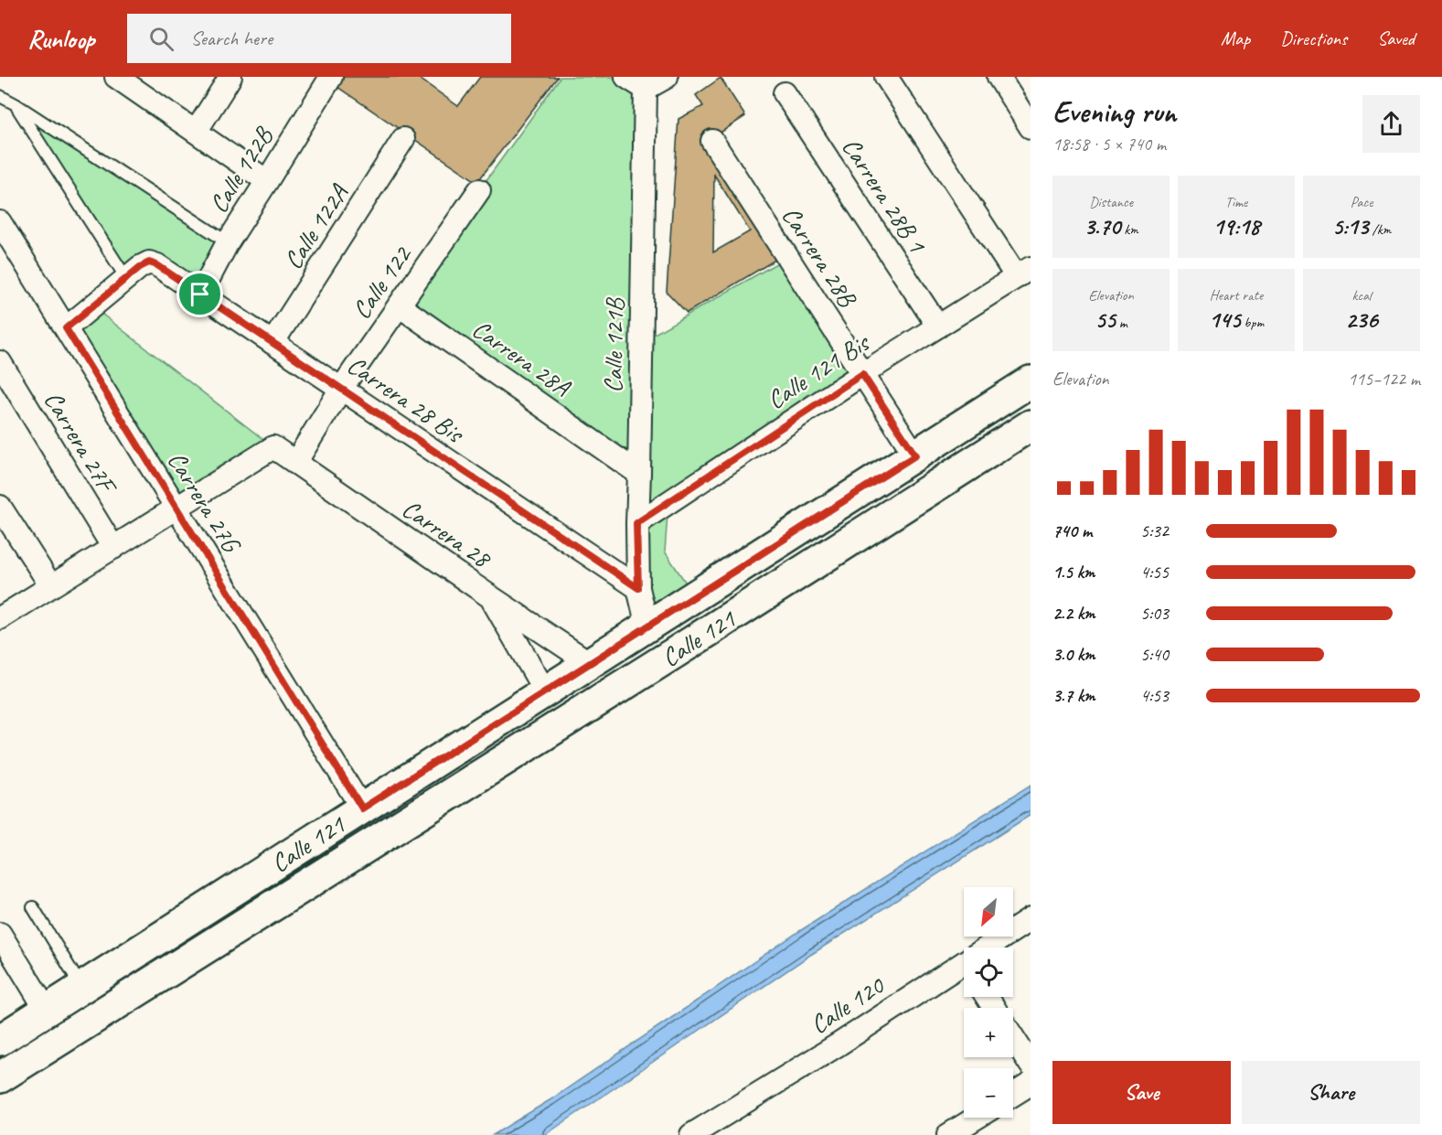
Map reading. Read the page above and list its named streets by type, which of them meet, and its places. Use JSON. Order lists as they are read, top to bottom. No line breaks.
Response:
{"streets":{"street":["Calle 122B","Carrera 28B 1","Calle 122A","Carrera 28B","Calle 122","Calle 121B","Carrera 28A","Calle 121 Bis","Carrera 28 Bis","Carrera 27F","Carrera 27G","Carrera 28","Calle 121","Calle 120"]},"crossings":[["Calle 122B","Carrera 28 Bis"],["Carrera 28B 1","Calle 121 Bis"],["Calle 122A","Carrera 28 Bis"],["Carrera 28B","Calle 121 Bis"],["Carrera 28B","Calle 121"],["Calle 122","Carrera 28A"],["Calle 122","Carrera 28 Bis"],["Calle 122","Carrera 28"],["Calle 121B","Carrera 28A"],["Calle 121B","Calle 121 Bis"],["Calle 121B","Carrera 28 Bis"],["Calle 121B","Calle 121"],["Carrera 27G","Carrera 28"],["Carrera 27G","Calle 121"],["Carrera 28","Calle 121"]],"north":"bottom left","page":{"header":"Runloop","search":"Search here","nav":["Map","Directions","Saved"],"heading":["Evening run","18:58 · 5 × 740 m"],"stats":[["Distance","3.70 km"],["Time","19:18"],["Pace","5:13 /km"],["Elevation","55 m"],["Heart rate","145 bpm"],["kcal","236"]],"chart":["Elevation","115–122 m"],"list":[{"name":"740 m","note":"5:32"},{"name":"1.5 km","note":"4:55"},{"name":"2.2 km","note":"5:03"},{"name":"3.0 km","note":"5:40"},{"name":"3.7 km","note":"4:53"}],"map_buttons":["+","−"],"buttons":["Save","Share"]}}
